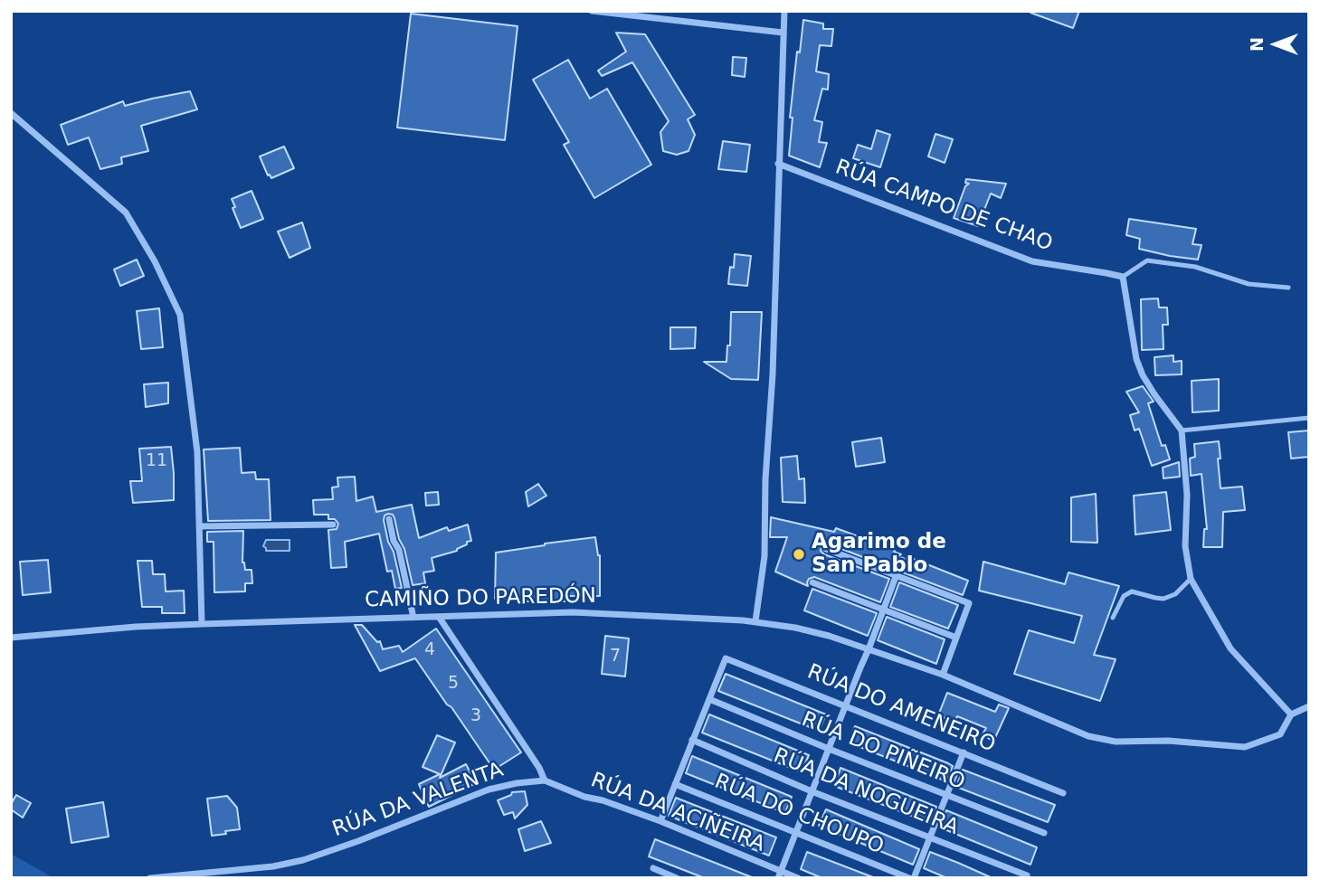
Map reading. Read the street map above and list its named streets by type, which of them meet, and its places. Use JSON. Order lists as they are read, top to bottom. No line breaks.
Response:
{"streets":{"street":["RÚA CAMPO DE CHAO","CAMIÑO DO PAREDÓN","RÚA DO AMENEIRO","RÚA DO PIÑEIRO","RÚA DA NOGUEIRA","RÚA DA VALENTA","RÚA DA ACIÑEIRA","RÚA DO CHOUPO"]},"crossings":[["CAMIÑO DO PAREDÓN","RÚA DA VALENTA"],["RÚA DO AMENEIRO","RÚA DO PIÑEIRO"],["RÚA DA VALENTA","RÚA DA ACIÑEIRA"]],"places":["Agarimo de San Pablo"],"house_numbers":["11","4","7","5","3"],"north":"left"}
